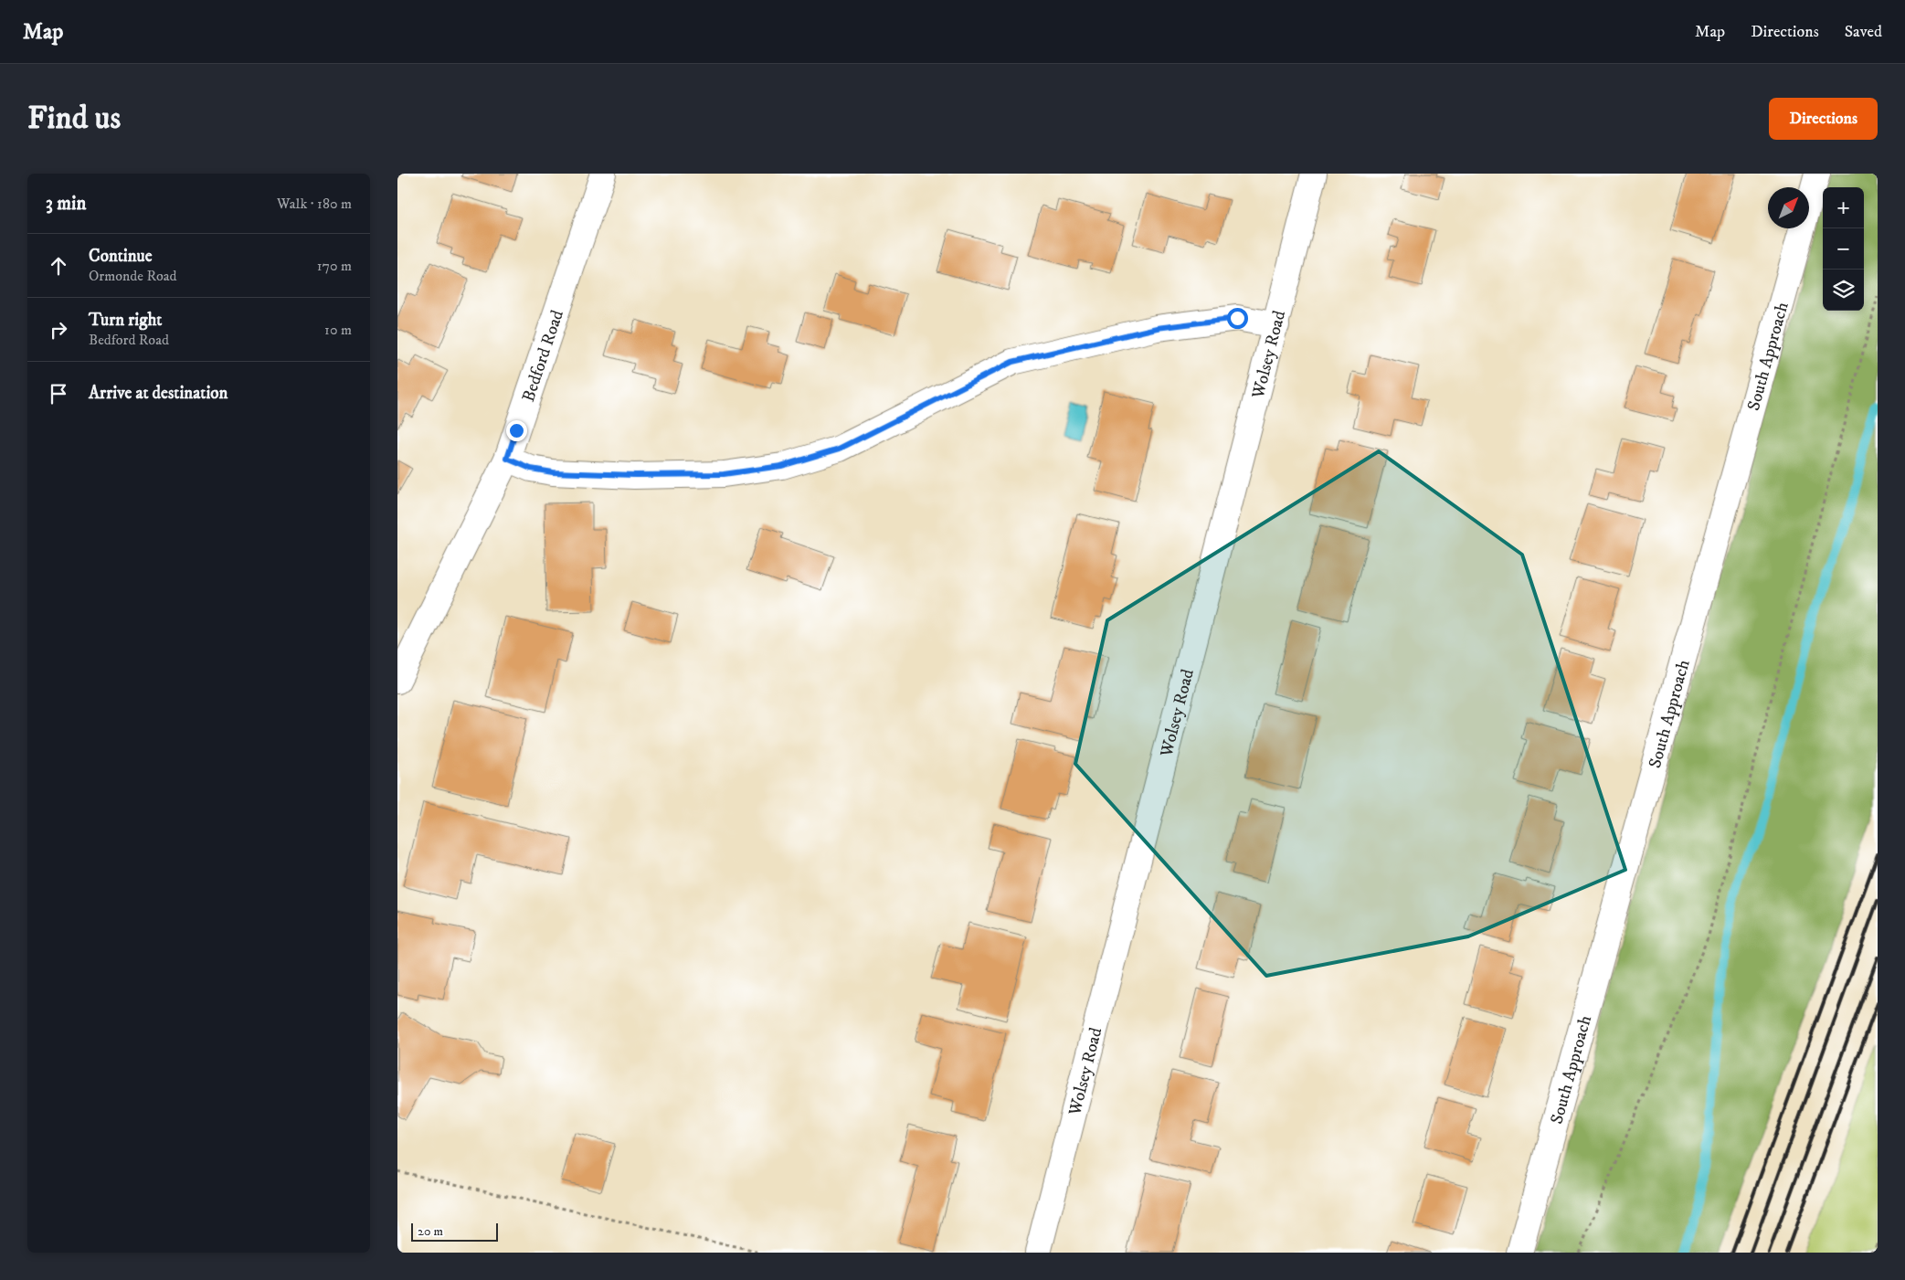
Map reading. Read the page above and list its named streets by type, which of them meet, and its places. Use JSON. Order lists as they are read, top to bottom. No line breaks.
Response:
{"streets":{"street":["Wolsey Road","Bedford Road","South Approach"]},"scale_bar":"20 m","north":"top right","page":{"header":"Map","nav":["Map","Directions","Saved"],"buttons":"Directions","title":"Find us","heading":["3 min","Walk · 180 m"],"map_buttons":["+","−"],"list":[["Continue","Ormonde Road","170 m"],["Turn right","Bedford Road","10 m"],"Arrive at destination"],"scale":"20 m"}}
